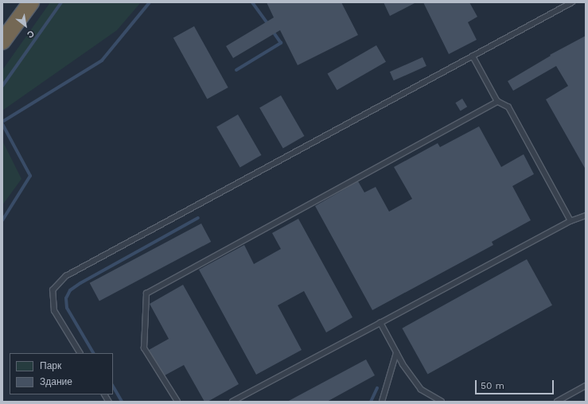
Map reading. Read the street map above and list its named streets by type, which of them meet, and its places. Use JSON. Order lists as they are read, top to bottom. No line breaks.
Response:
{"legend":["Парк","Здание"],"scale_bar":"50 m","north":"bottom right"}
